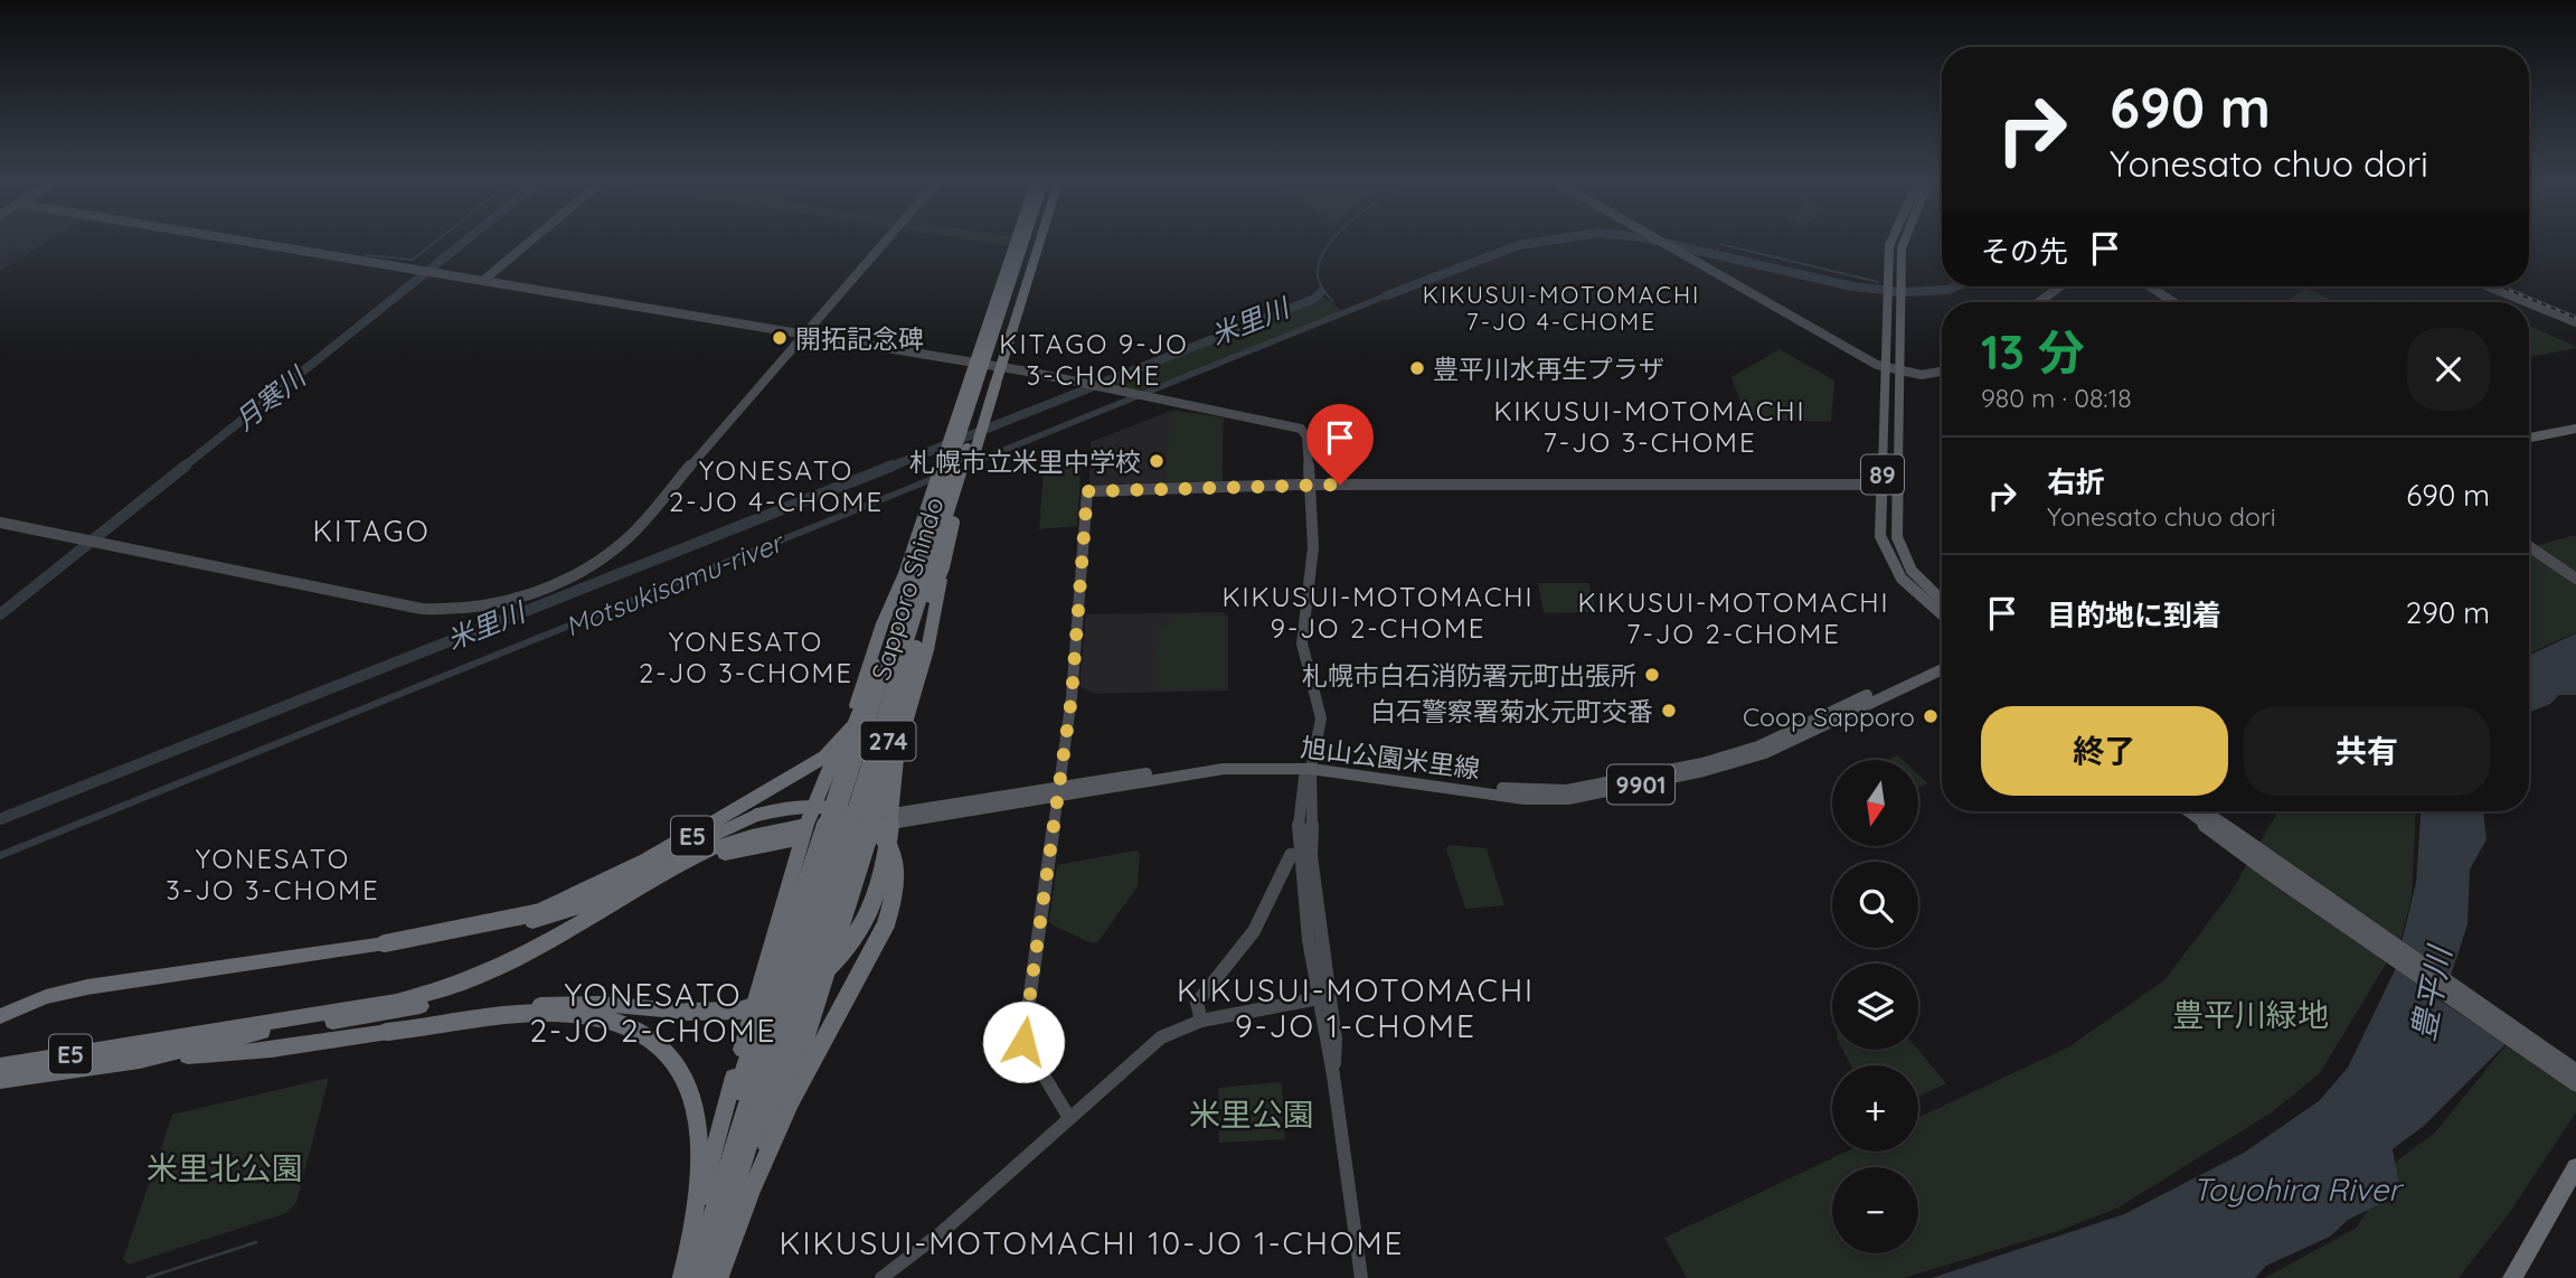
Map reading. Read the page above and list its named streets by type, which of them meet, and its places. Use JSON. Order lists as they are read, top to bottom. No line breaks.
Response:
{"streets":{"highway":["Sapporo Shindo","274","E5"],"main road":["89","旭山公園米里線","9901"]},"districts":["KIKUSUI-MOTOMACHI 7-JO 4-CHOME","KITAGO 9-JO 3-CHOME","KIKUSUI-MOTOMACHI 7-JO 3-CHOME","YONESATO 2-JO 4-CHOME","KITAGO","KIKUSUI-MOTOMACHI 9-JO 2-CHOME","KIKUSUI-MOTOMACHI 7-JO 2-CHOME","YONESATO 2-JO 3-CHOME","YONESATO 3-JO 3-CHOME","KIKUSUI-MOTOMACHI 9-JO 1-CHOME","YONESATO 2-JO 2-CHOME","KIKUSUI-MOTOMACHI 10-JO 1-CHOME"],"water":["米里川","月寒川","Motsukisamu-river","豊平川","Toyohira River"],"parks":["豊平川緑地","米里公園","米里北公園"],"places":["開拓記念碑","豊平川水再生プラザ","札幌市立米里中学校","札幌市白石消防署元町出張所","白石警察署菊水元町交番","Coop Sapporo"],"north":"bottom","page":{"turn":["690 m","Yonesato chuo dori"],"then":"その先","heading":["13 分","980 m · 08:18"],"list":[{"name":"右折","note":"Yonesato chuo dori","value":"690 m"},{"name":"目的地に到着","value":"290 m"}],"buttons":["終了","共有"],"map_buttons":["+","−"]}}
